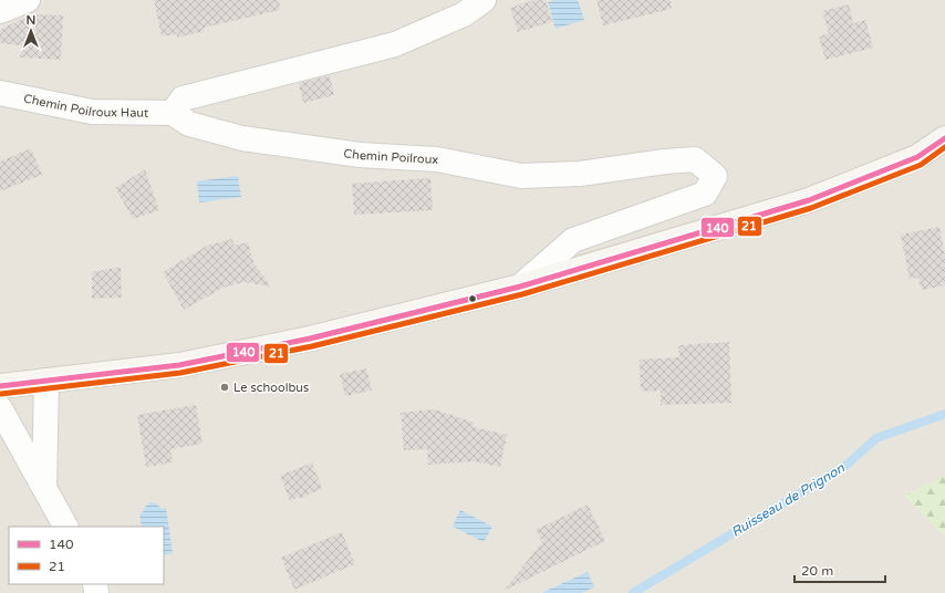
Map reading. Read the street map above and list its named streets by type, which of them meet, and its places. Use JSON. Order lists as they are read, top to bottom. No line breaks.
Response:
{"streets":{"street":["Chemin Poilroux Haut","Chemin Poilroux"]},"crossings":[["Chemin Poilroux Haut","Chemin Poilroux"]],"water":["Ruisseau de Prignon"],"places":["Le schoolbus"],"lines":["transit line 140","transit line 21"],"legend":["140","21"],"scale_bar":"20 m","north":"top"}
